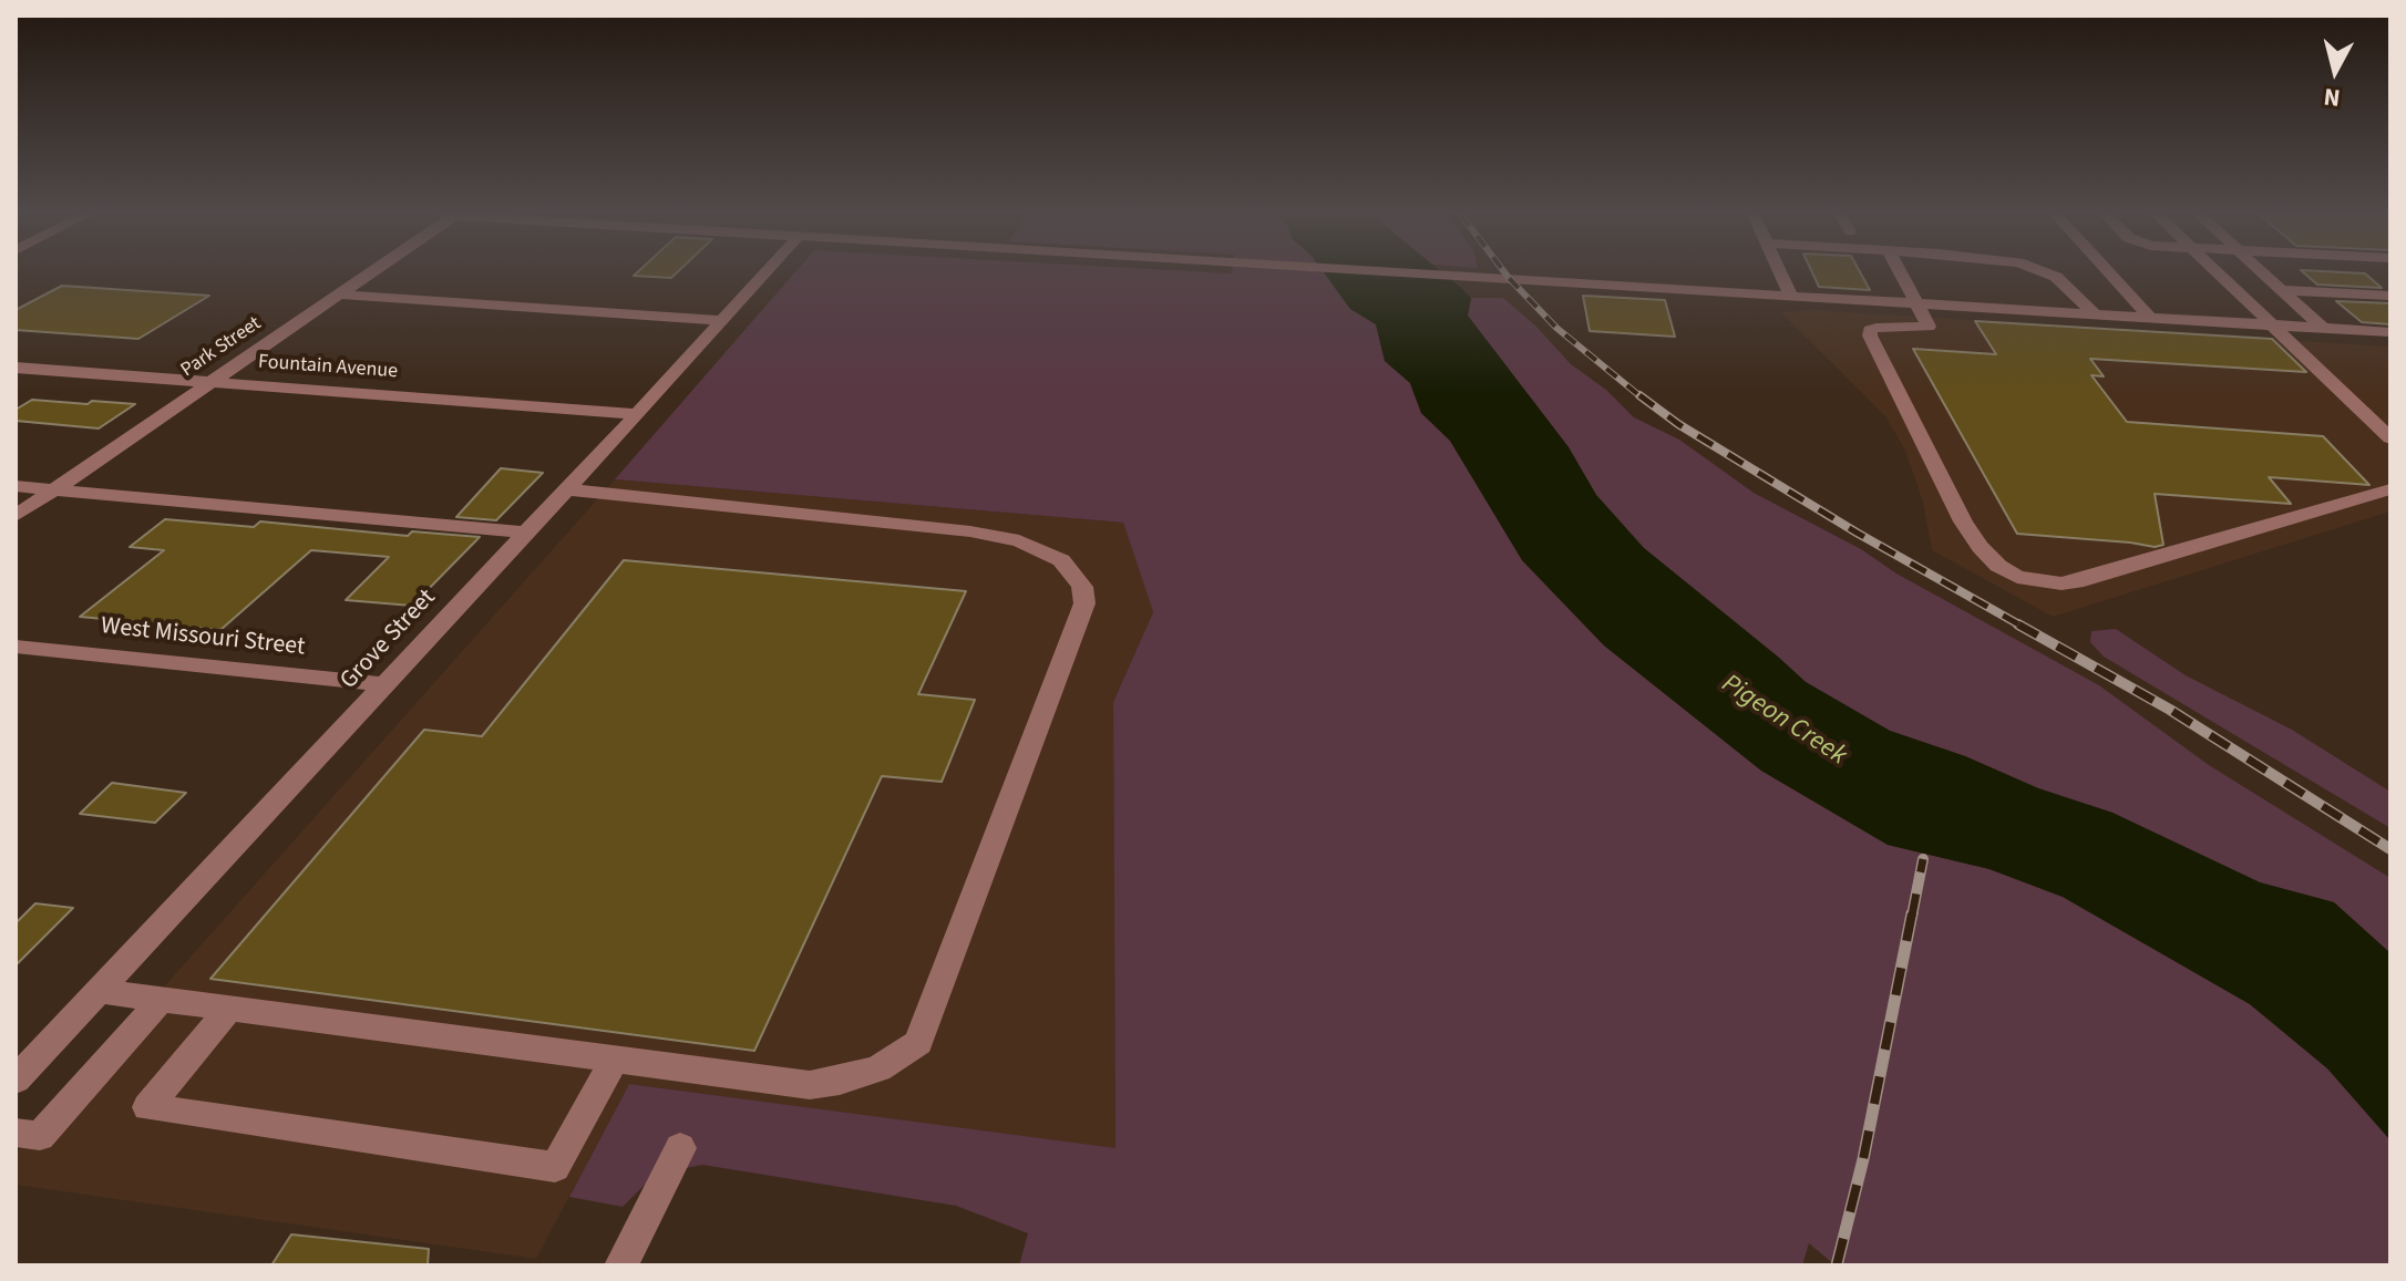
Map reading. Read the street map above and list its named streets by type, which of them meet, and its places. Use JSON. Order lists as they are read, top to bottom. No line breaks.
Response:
{"streets":{"street":["Park Street","Fountain Avenue","West Missouri Street","Grove Street"]},"crossings":[["Park Street","Fountain Avenue"],["Fountain Avenue","Grove Street"],["West Missouri Street","Grove Street"]],"water":["Pigeon Creek"],"north":"bottom"}
